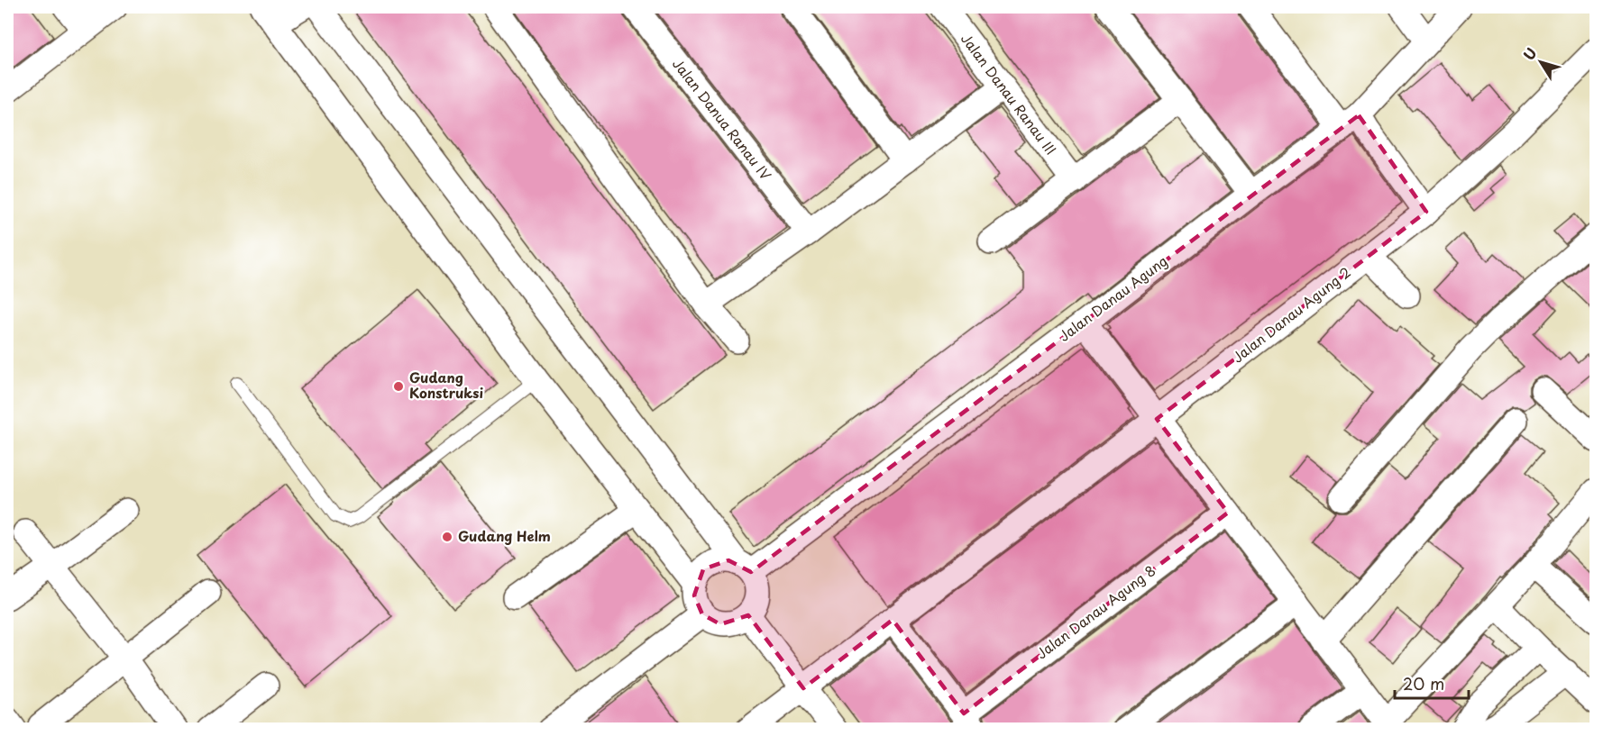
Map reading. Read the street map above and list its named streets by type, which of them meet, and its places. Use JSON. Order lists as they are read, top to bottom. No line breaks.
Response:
{"streets":{"street":["Jalan Danau Ranau III","Jalan Danua Ranau IV","Jalan Danau Agung","Jalan Danau Agung 2","Jalan Danau Agung 8"]},"places":["Gudang Konstruksi","Gudang Helm"],"scale_bar":"20 m","north":"top left"}
